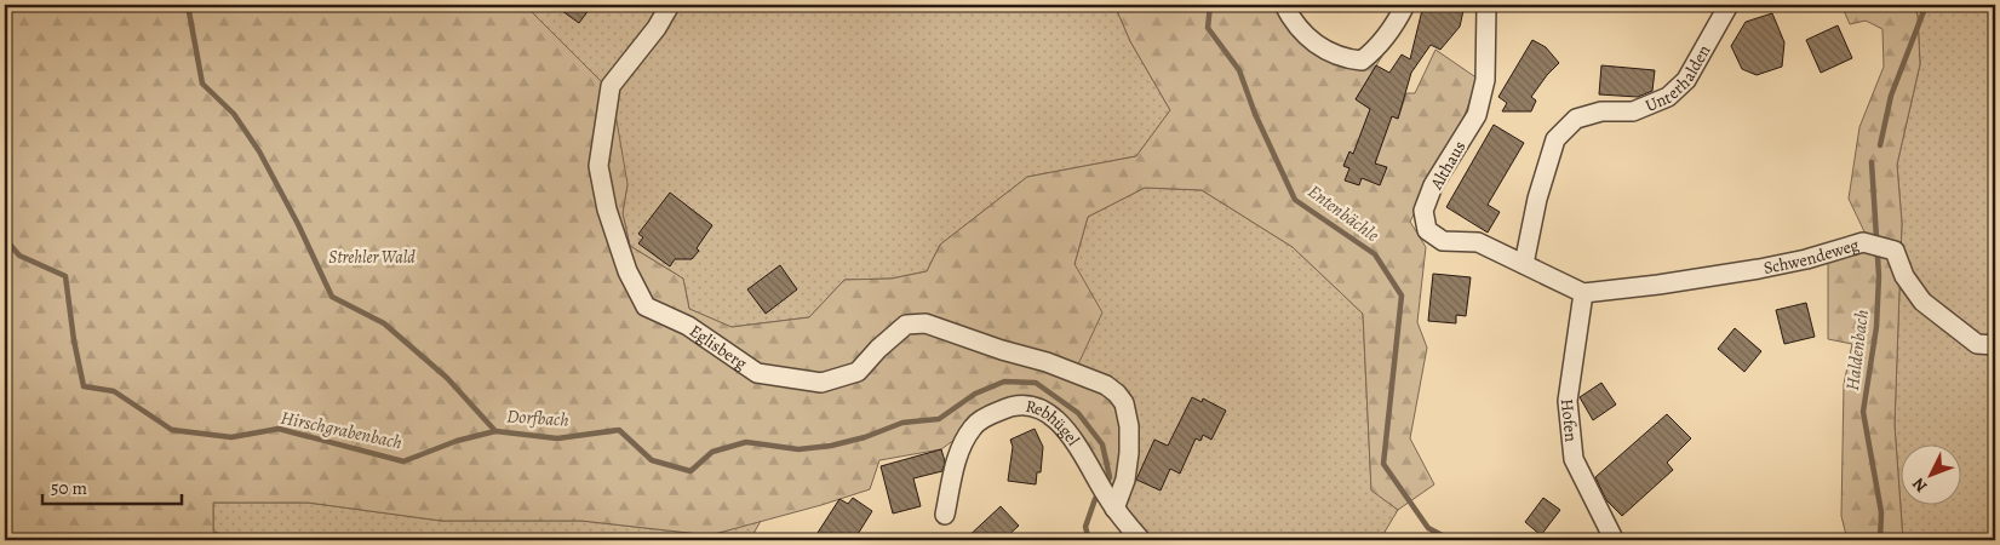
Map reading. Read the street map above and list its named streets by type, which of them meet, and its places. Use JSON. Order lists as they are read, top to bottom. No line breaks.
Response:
{"streets":{"street":["Unterhalden","Althaus","Schwendeweg","Eglisberg","Hofen","Rebhügel"]},"crossings":[["Unterhalden","Althaus"],["Althaus","Schwendeweg"],["Althaus","Hofen"],["Schwendeweg","Hofen"],["Eglisberg","Rebhügel"]],"water":["Entenbächle","Haldenbach","Dorfbach","Hirschgrabenbach"],"parks":["Strehler Wald"],"scale_bar":"50 m","north":"bottom left"}
